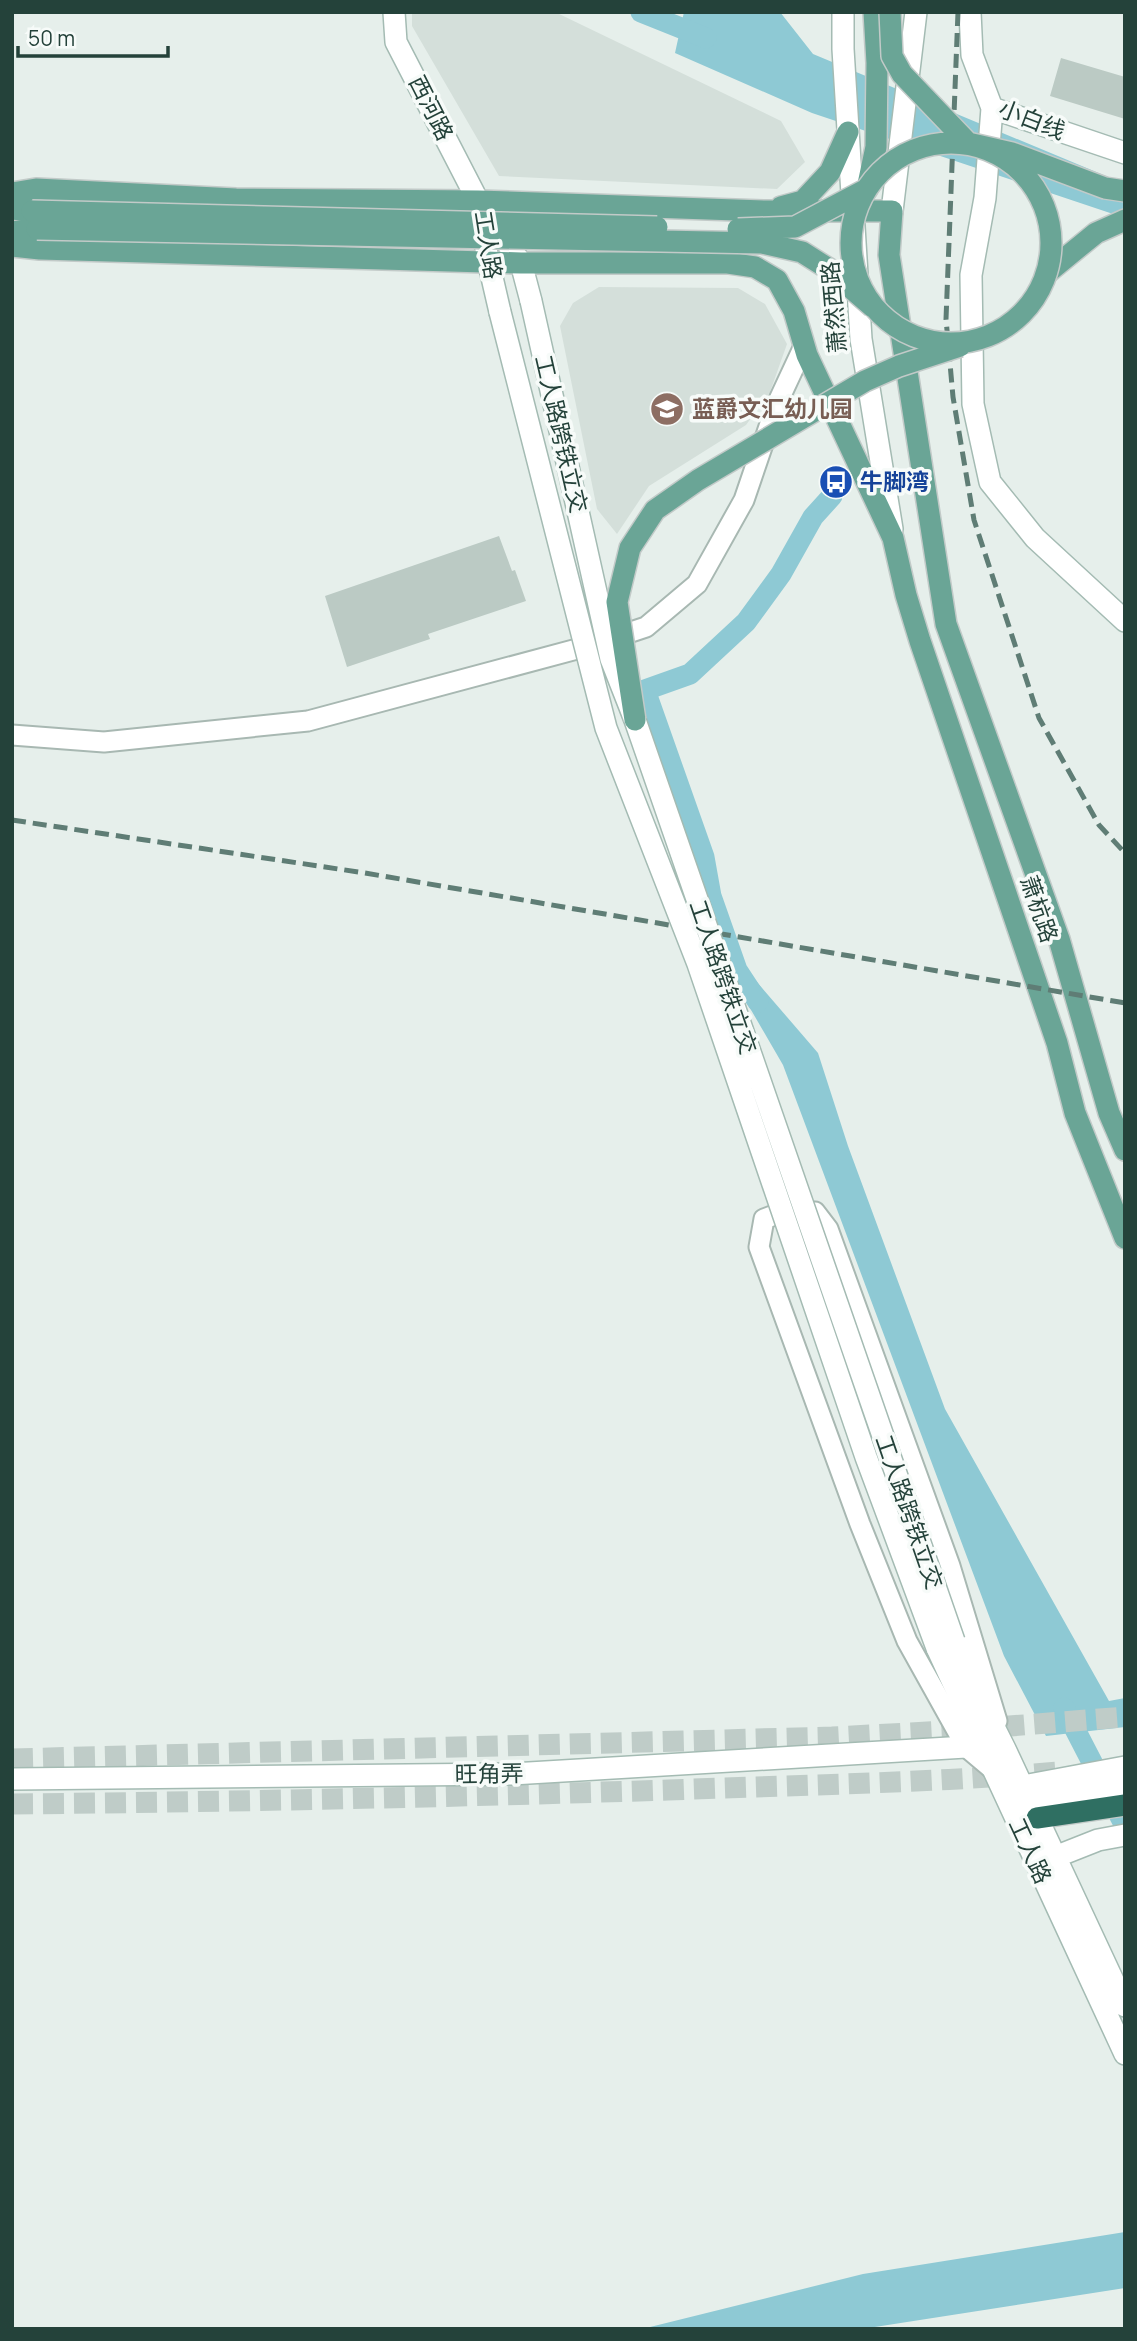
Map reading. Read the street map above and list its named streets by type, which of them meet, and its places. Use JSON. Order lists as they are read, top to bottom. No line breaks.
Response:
{"streets":{"main road":["西河路","小白线","工人路","萧然西路","工人路跨铁立交","萧杭路","旺角弄"]},"crossings":[["西河路","工人路"],["工人路","工人路跨铁立交"],["萧然西路","萧杭路"]],"places":{"school or university":["蓝爵文汇幼儿园"],"bus stop":["牛脚湾"]},"scale_bar":"50 m"}
